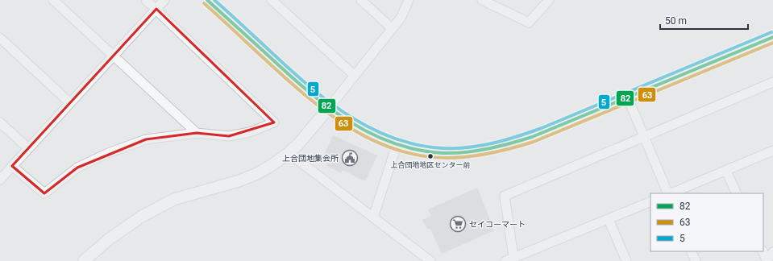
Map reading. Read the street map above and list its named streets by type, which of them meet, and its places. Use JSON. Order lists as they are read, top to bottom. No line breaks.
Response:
{"places":{"other":["上合団地地区センター前"],"public building":["上合団地集会所"],"supermarket":["セイコーマート"]},"lines":["transit line 82","transit line 5","transit line 63"],"legend":["82","63","5"],"scale_bar":"50 m"}
